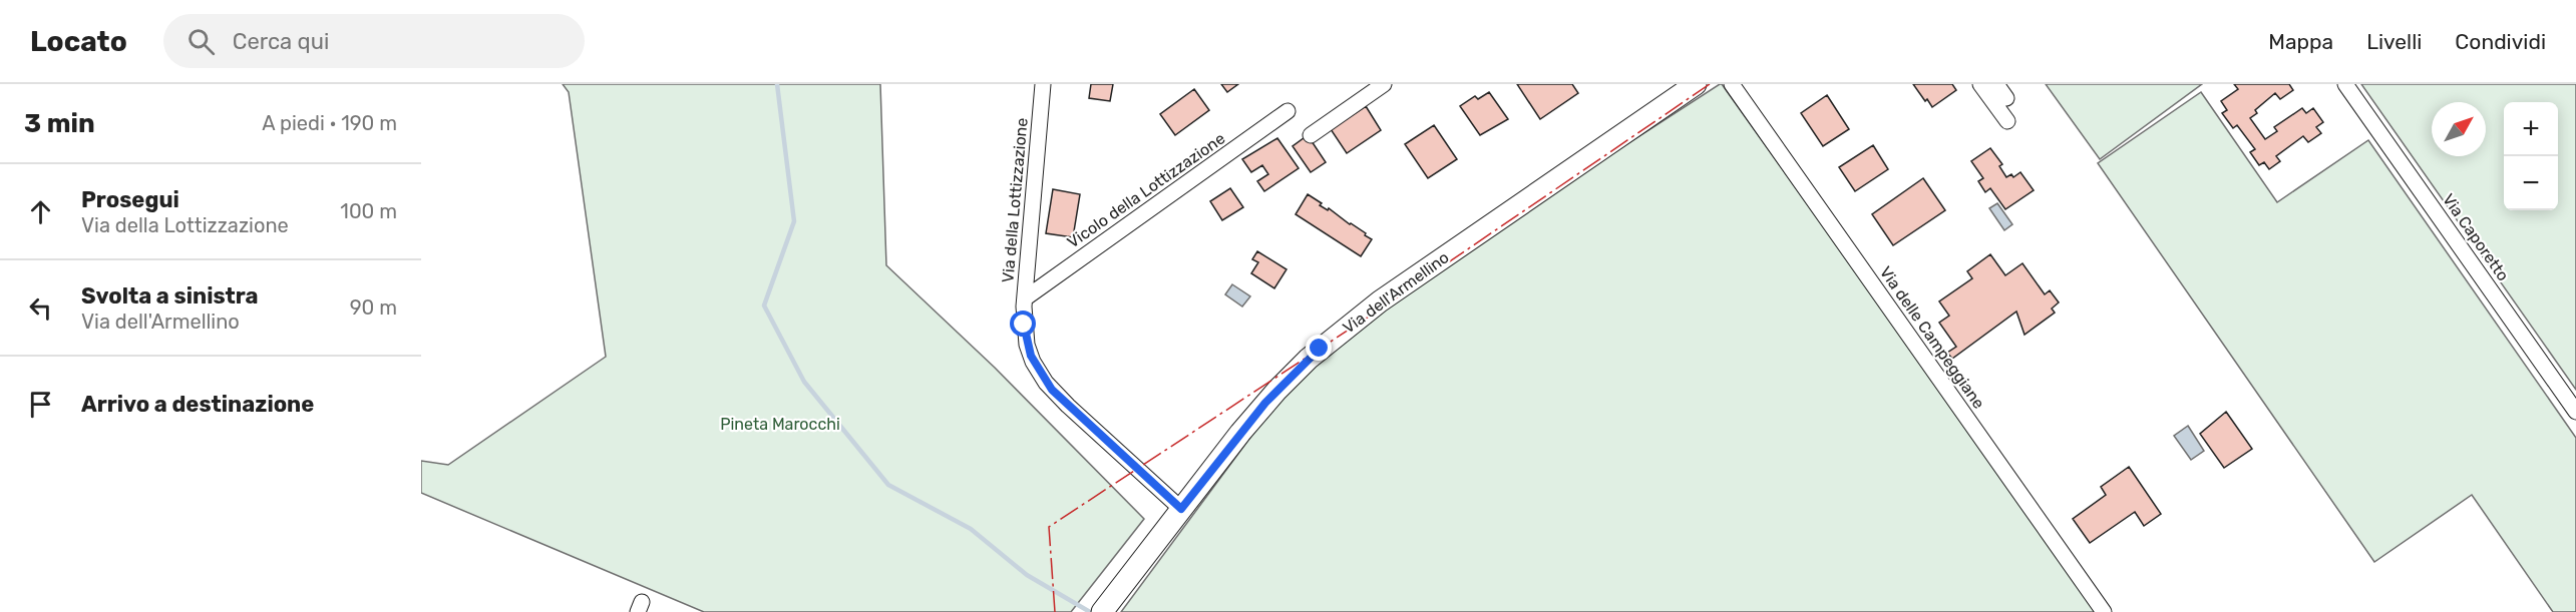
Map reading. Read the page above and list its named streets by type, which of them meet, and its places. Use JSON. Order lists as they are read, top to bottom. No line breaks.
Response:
{"streets":{"street":["Vicolo della Lottizzazione","Via della Lottizzazione","Via Caporetto","Via dell'Armellino","Via delle Campeggiane"]},"crossings":[["Vicolo della Lottizzazione","Via della Lottizzazione"],["Via della Lottizzazione","Via dell'Armellino"]],"parks":["Pineta Marocchi"],"north":"top right","page":{"header":"Locato","search":"Cerca qui","nav":["Mappa","Livelli","Condividi"],"heading":["3 min","A piedi · 190 m"],"map_buttons":["+","−"],"list":[["Prosegui","Via della Lottizzazione","100 m"],["Svolta a sinistra","Via dell'Armellino","90 m"],"Arrivo a destinazione"]}}
